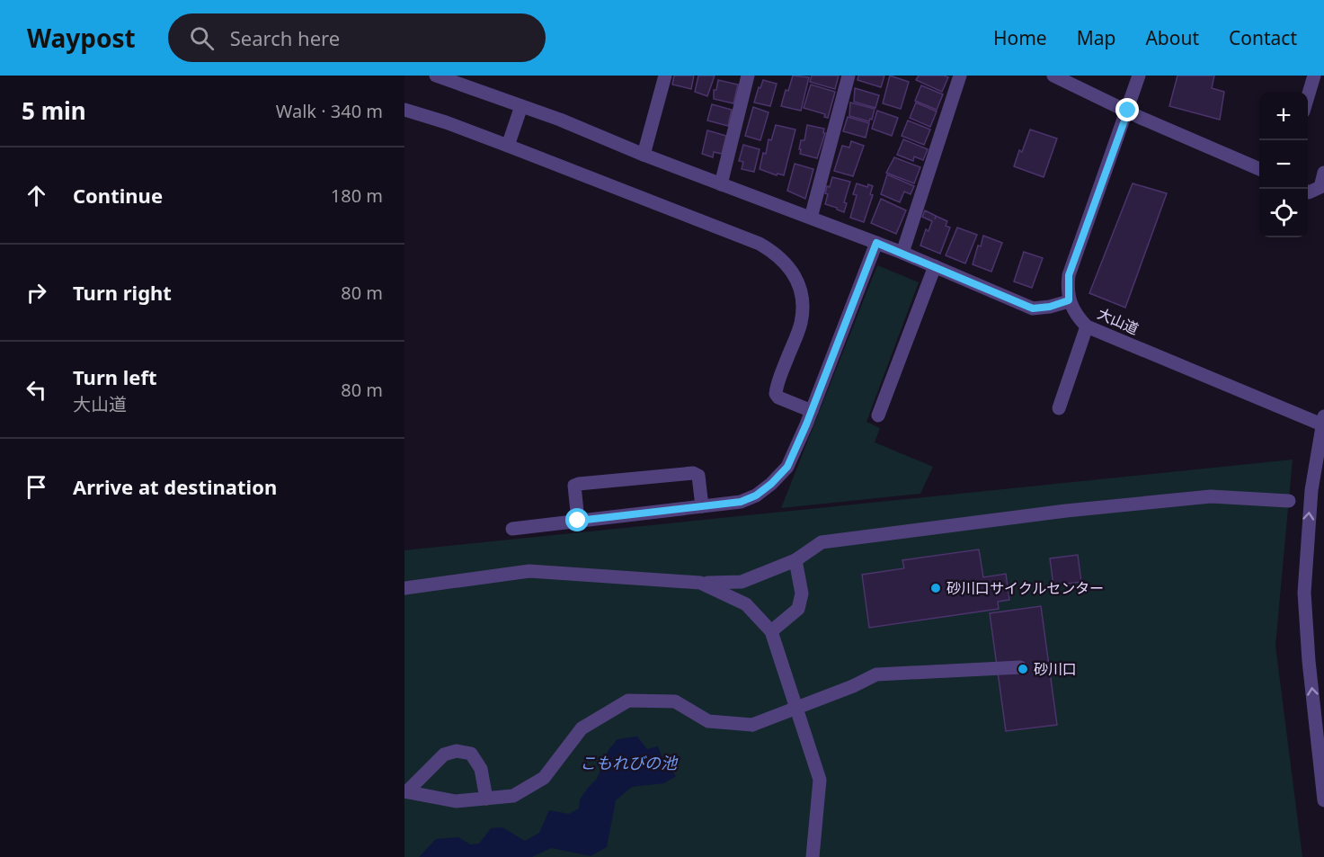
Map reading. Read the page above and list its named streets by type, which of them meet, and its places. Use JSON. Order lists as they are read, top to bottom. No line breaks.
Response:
{"streets":{"street":["大山道"]},"water":["こもれびの池"],"places":["砂川口サイクルセンター","砂川口"],"page":{"header":"Waypost","search":"Search here","nav":["Home","Map","About","Contact"],"heading":["5 min","Walk · 340 m"],"map_buttons":["+","−"],"list":[["Continue","180 m"],["Turn right","80 m"],["Turn left","大山道","80 m"],"Arrive at destination"]}}
